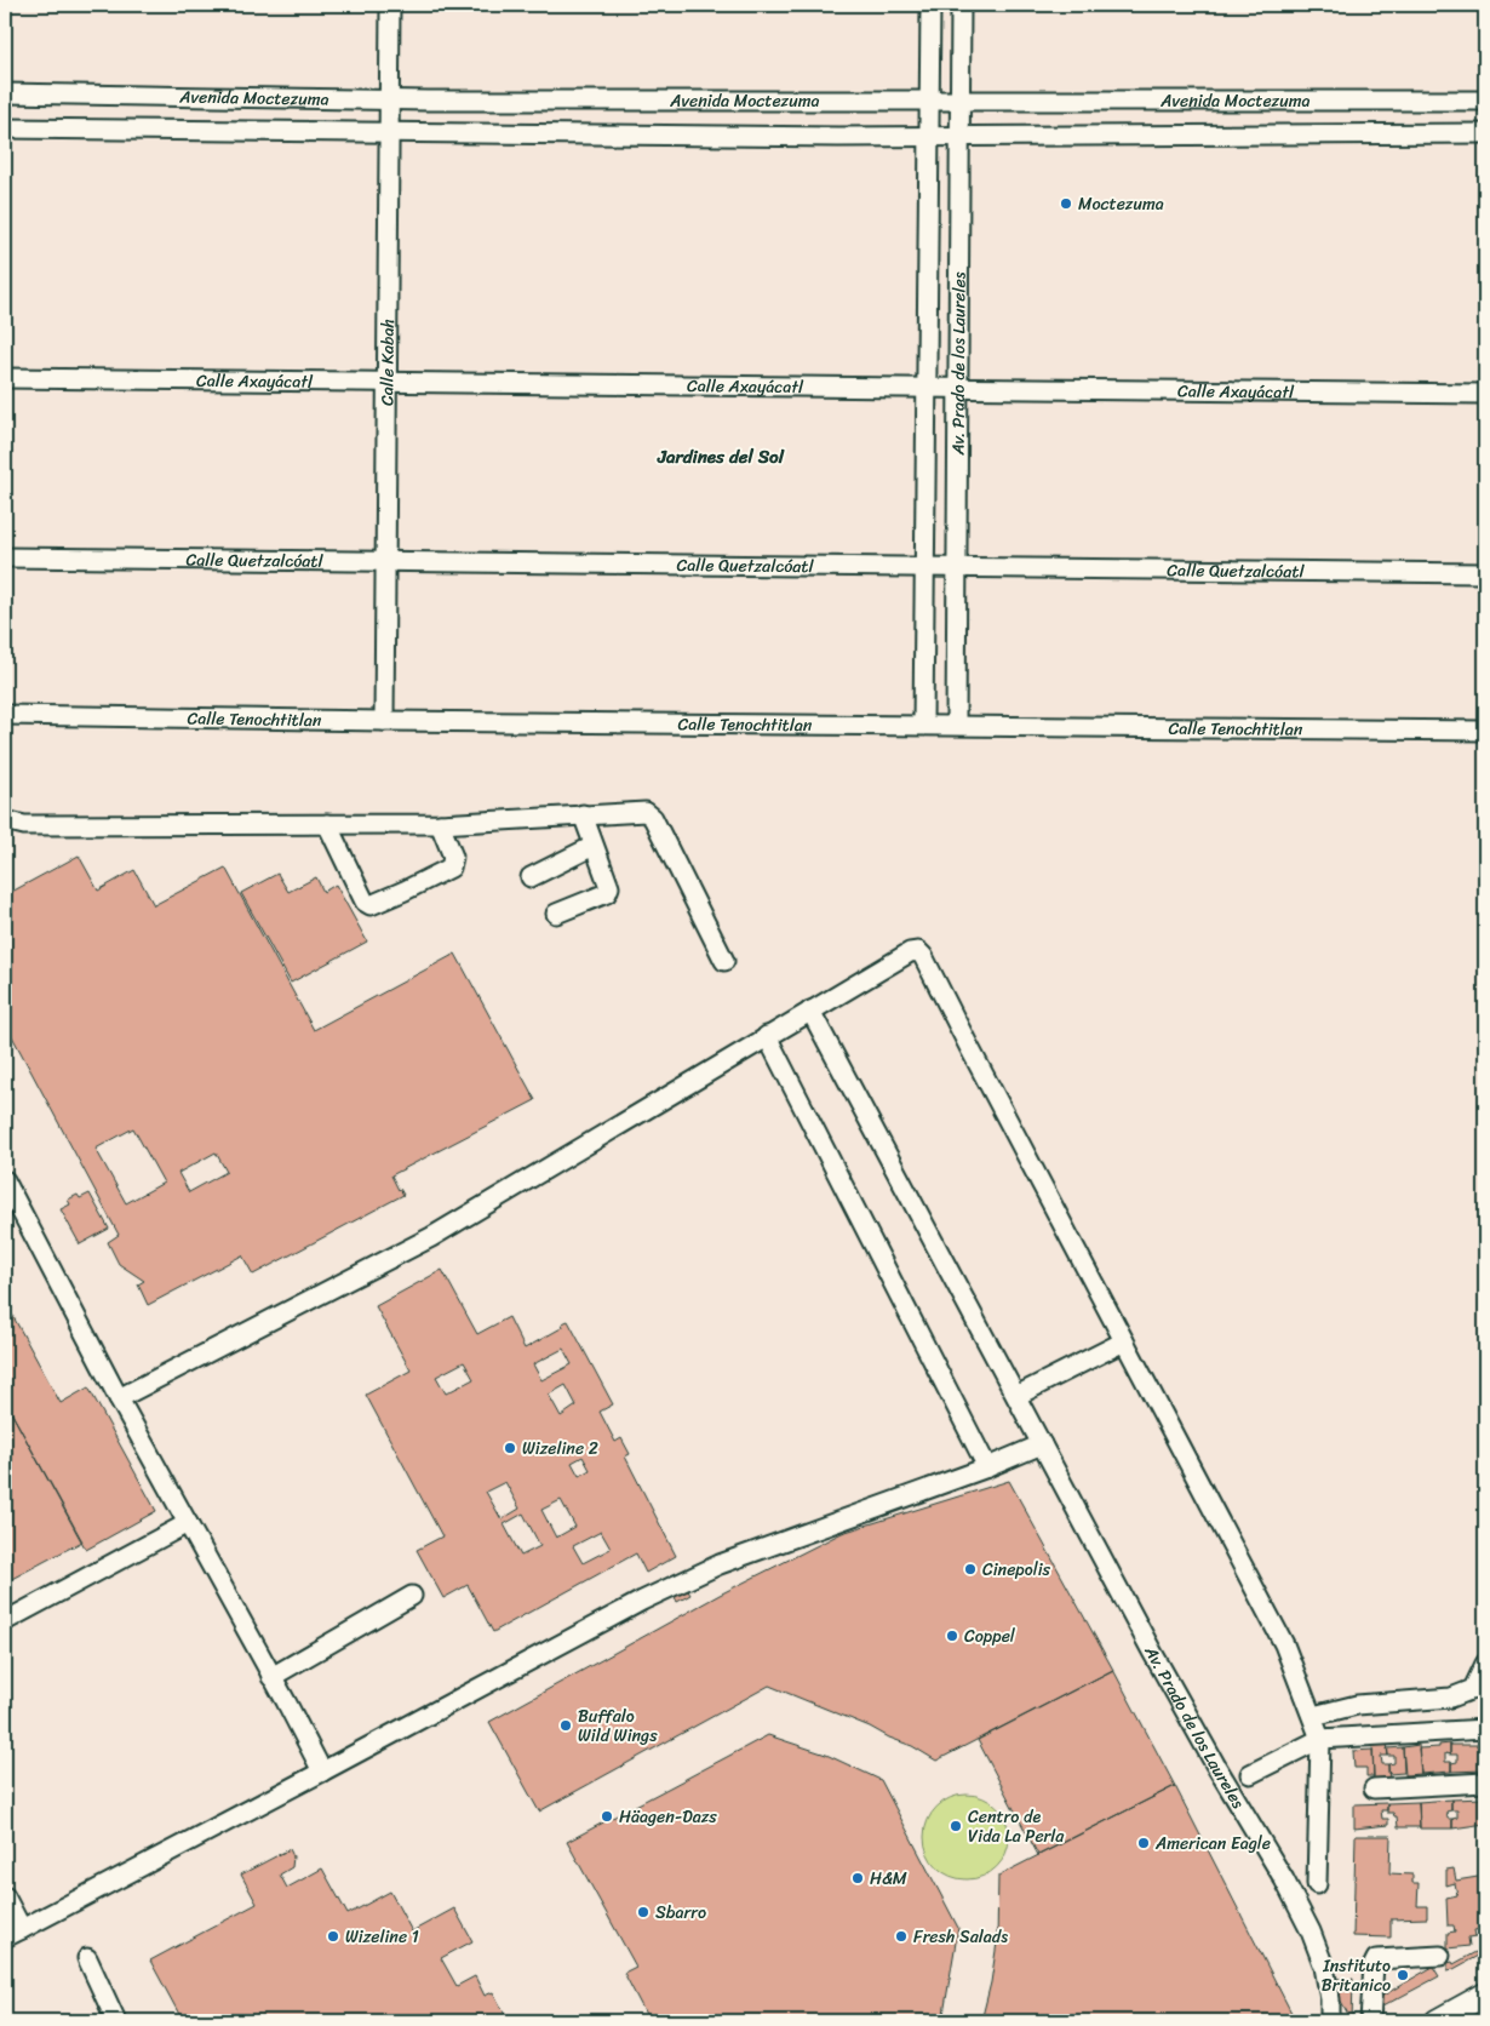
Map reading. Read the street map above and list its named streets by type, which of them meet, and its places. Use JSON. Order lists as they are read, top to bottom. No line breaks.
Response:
{"streets":{"street":["Avenida Moctezuma","Calle Kabah","Av. Prado de los Laureles","Calle Axayácatl","Calle Quetzalcóatl","Calle Tenochtitlan"]},"crossings":[["Avenida Moctezuma","Calle Kabah"],["Avenida Moctezuma","Av. Prado de los Laureles"],["Calle Kabah","Calle Axayácatl"],["Calle Kabah","Calle Quetzalcóatl"],["Calle Kabah","Calle Tenochtitlan"],["Av. Prado de los Laureles","Calle Axayácatl"],["Av. Prado de los Laureles","Calle Quetzalcóatl"],["Av. Prado de los Laureles","Calle Tenochtitlan"]],"districts":["Jardines del Sol"],"places":["Moctezuma","Wizeline 2","Cinepolis","Coppel","Buffalo Wild Wings","Häagen-Dazs","Centro de Vida La Perla","American Eagle","H&M","Sbarro","Wizeline 1","Fresh Salads","Instituto Britanico"]}
